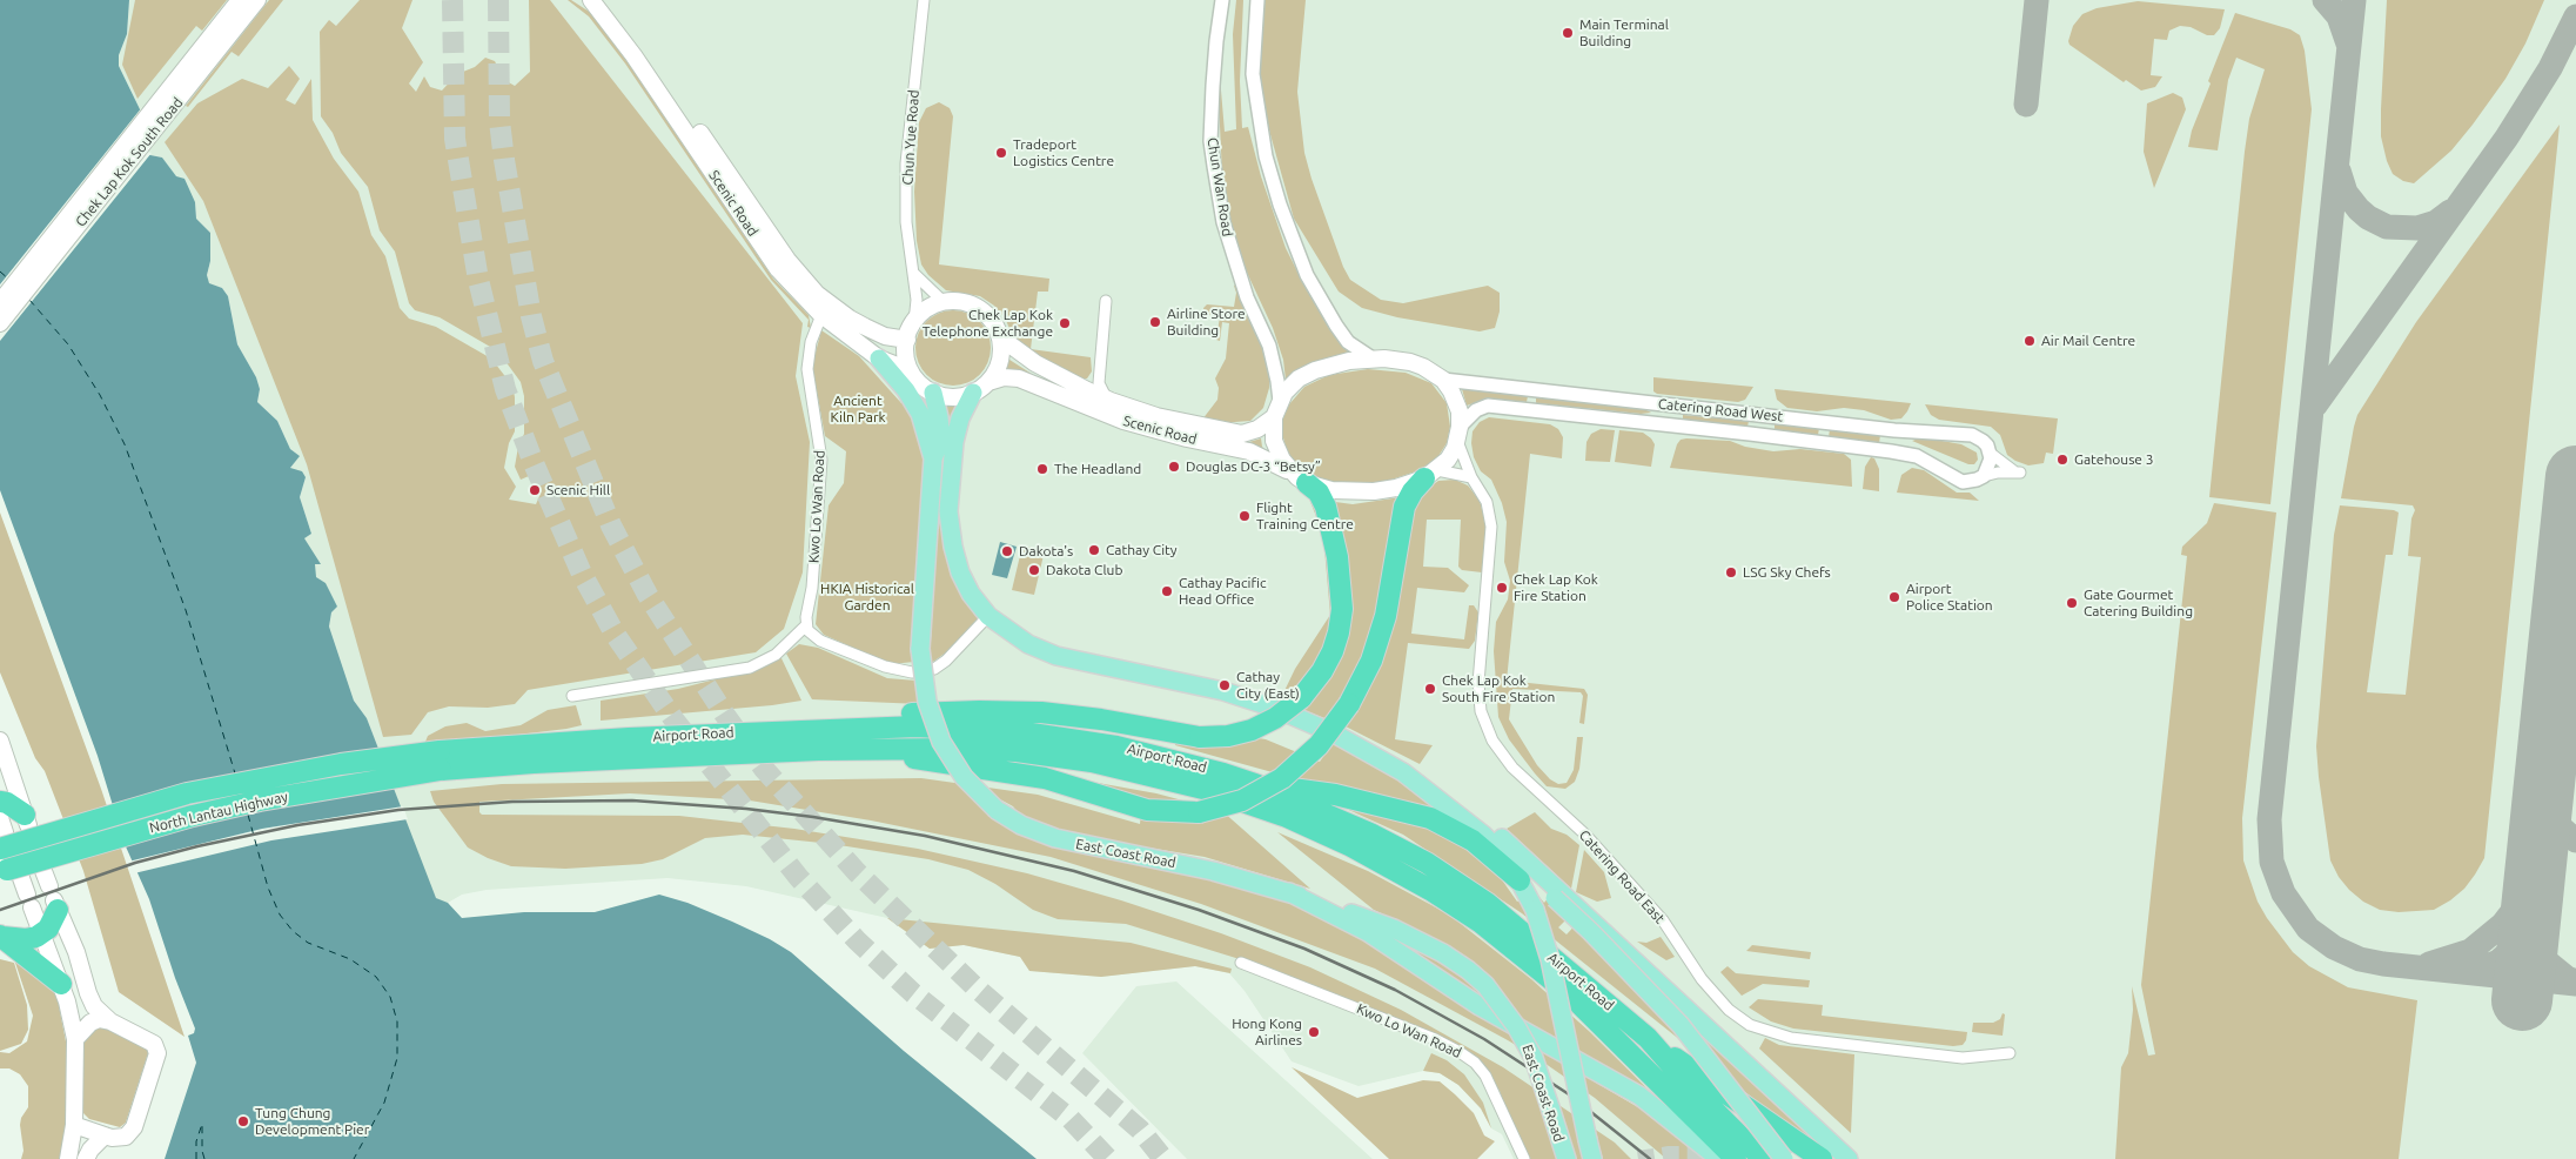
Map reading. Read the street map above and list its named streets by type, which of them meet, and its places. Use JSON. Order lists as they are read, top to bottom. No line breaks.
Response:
{"streets":{"highway":["Airport Road","North Lantau Highway"],"main road":["Chek Lap Kok South Road","Scenic Road","East Coast Road"],"street":["Chun Yue Road","Chun Wan Road","Catering Road West","Kwo Lo Wan Road","Catering Road East"]},"crossings":[["Chun Yue Road","Scenic Road"],["Chun Yue Road","East Coast Road"],["Chun Wan Road","Scenic Road"],["Chun Wan Road","Catering Road West"],["Chun Wan Road","Catering Road East"],["Scenic Road","Catering Road West"],["Scenic Road","Kwo Lo Wan Road"],["Scenic Road","East Coast Road"],["Scenic Road","Catering Road East"],["Catering Road West","Catering Road East"],["Airport Road","North Lantau Highway"]],"parks":["Ancient Kiln Park","HKIA Historical Garden"],"places":["Main Terminal Building","Tradeport Logistics Centre","Airline Store Building","Chek Lap Kok Telephone Exchange","Air Mail Centre","Gatehouse 3","Douglas DC-3 “Betsy”","The Headland","Scenic Hill","Flight Training Centre","Cathay City","Dakota's","Dakota Club","LSG Sky Chefs","Chek Lap Kok Fire Station","Cathay Pacific Head Office","Airport Police Station","Gate Gourmet Catering Building","Cathay City (East)","Chek Lap Kok South Fire Station","Hong Kong Airlines","Tung Chung Development Pier"]}
